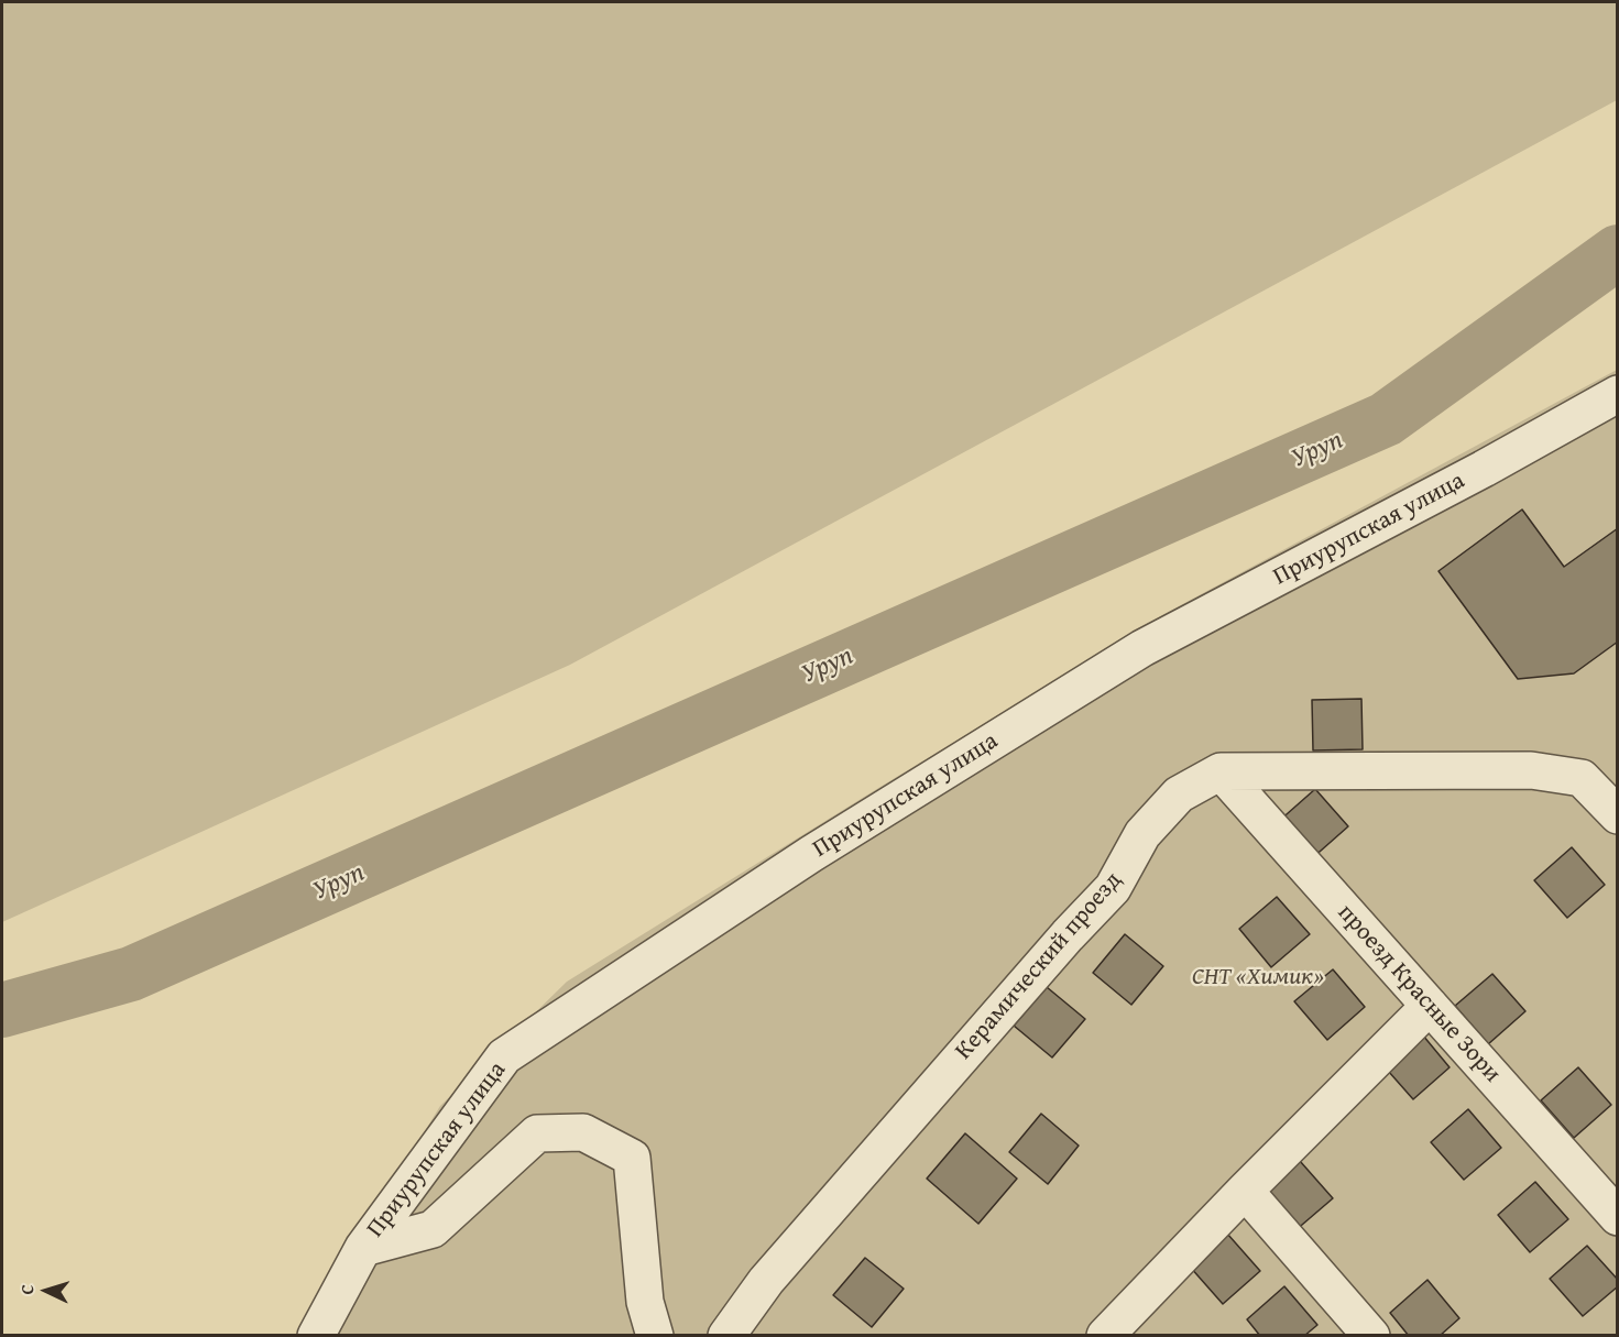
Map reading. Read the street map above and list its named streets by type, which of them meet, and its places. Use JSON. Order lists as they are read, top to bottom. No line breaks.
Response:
{"streets":{"street":["Приурупская улица","Керамический проезд","проезд Красные Зори"]},"crossings":[["Керамический проезд","проезд Красные Зори"]],"water":["Уруп"],"parks":["СНТ «Химик»"],"north":"left"}
